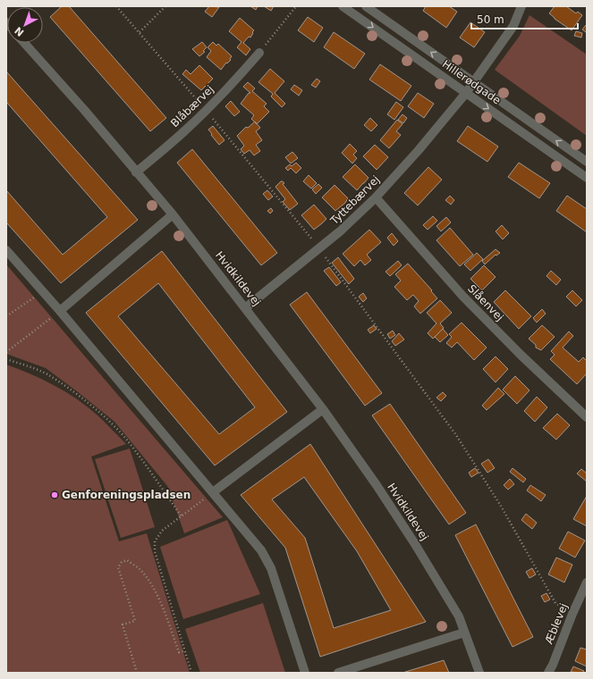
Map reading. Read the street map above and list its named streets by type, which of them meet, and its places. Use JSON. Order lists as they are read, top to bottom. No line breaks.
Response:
{"streets":{"street":["Hillerødgade","Blåbærvej","Tyttebærvej","Hvidkildevej","Slåenvej","Æblevej"]},"crossings":[["Hillerødgade","Tyttebærvej"],["Blåbærvej","Hvidkildevej"],["Tyttebærvej","Hvidkildevej"],["Tyttebærvej","Slåenvej"]],"places":["Genforeningspladsen"],"scale_bar":"50 m","north":"bottom left"}
